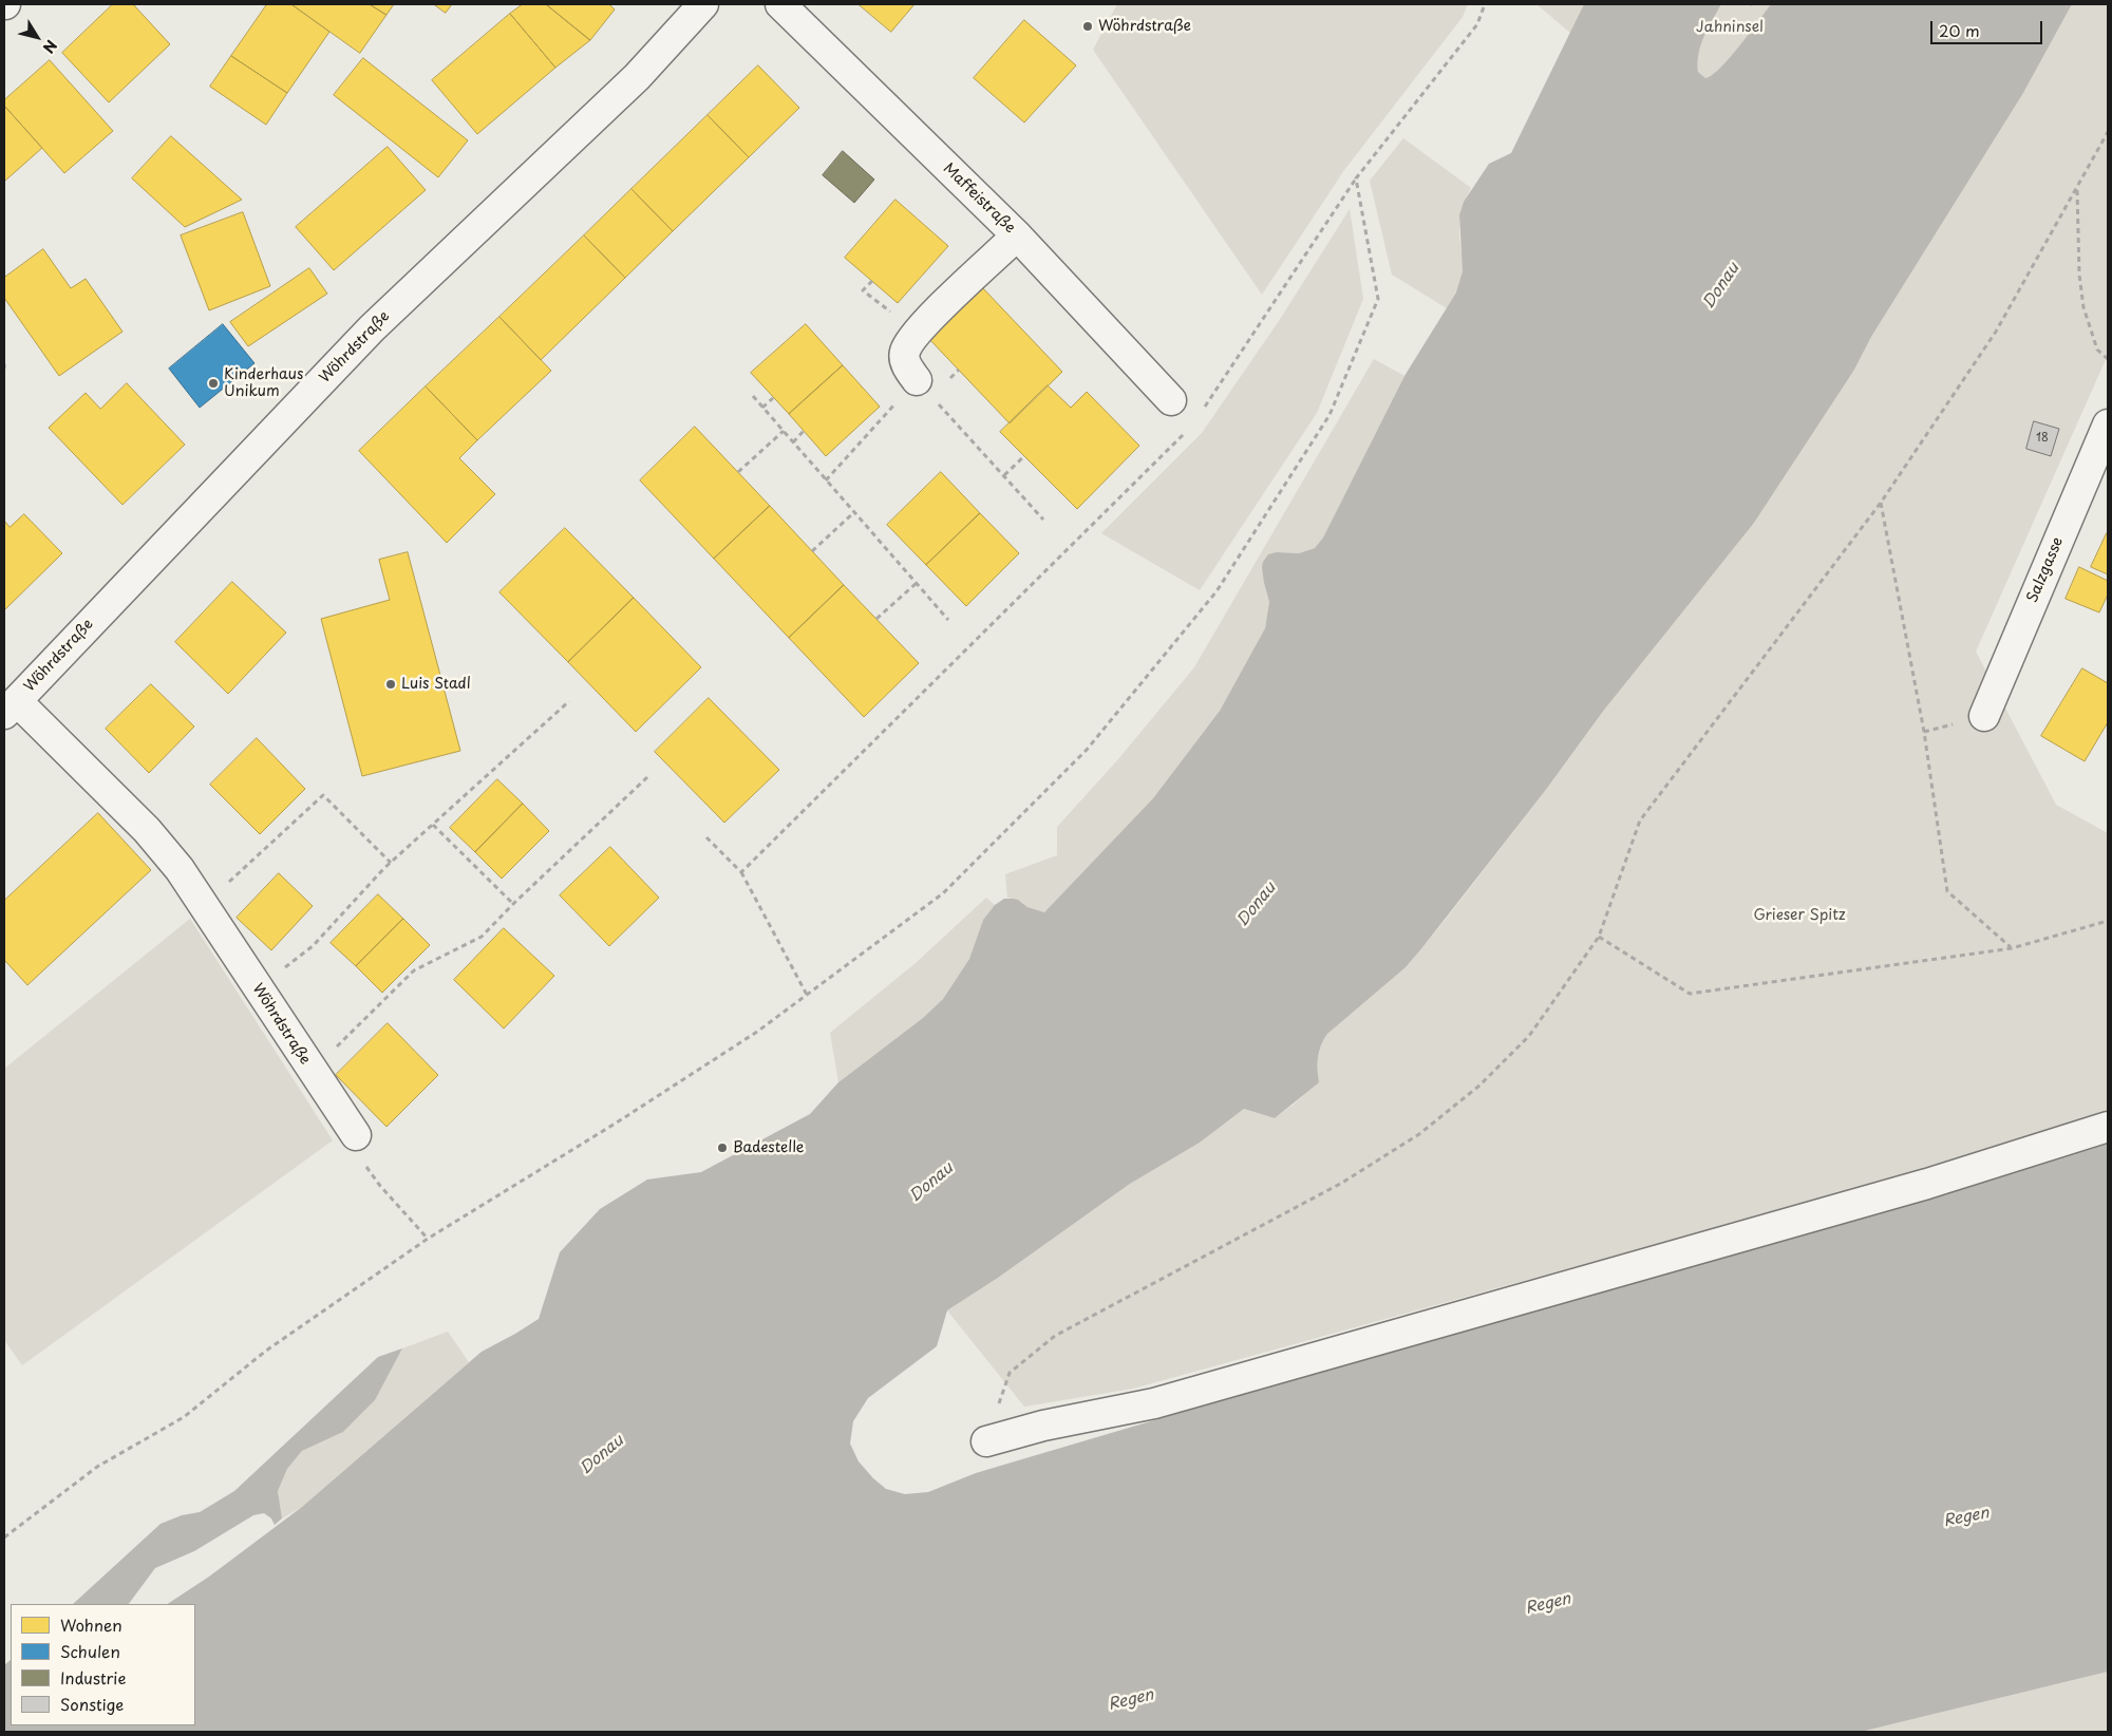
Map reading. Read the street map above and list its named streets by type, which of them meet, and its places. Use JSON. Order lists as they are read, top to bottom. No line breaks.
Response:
{"streets":{"street":["Maffeistraße","Wöhrdstraße","Salzgasse"]},"water":["Donau","Regen"],"parks":["Jahninsel","Grieser Spitz"],"places":["Wöhrdstraße","Kinderhaus Unikum","Luis Stadl","Badestelle"],"house_numbers":["18"],"legend":["Wohnen","Schulen","Industrie","Sonstige"],"scale_bar":"20 m","north":"bottom right"}
